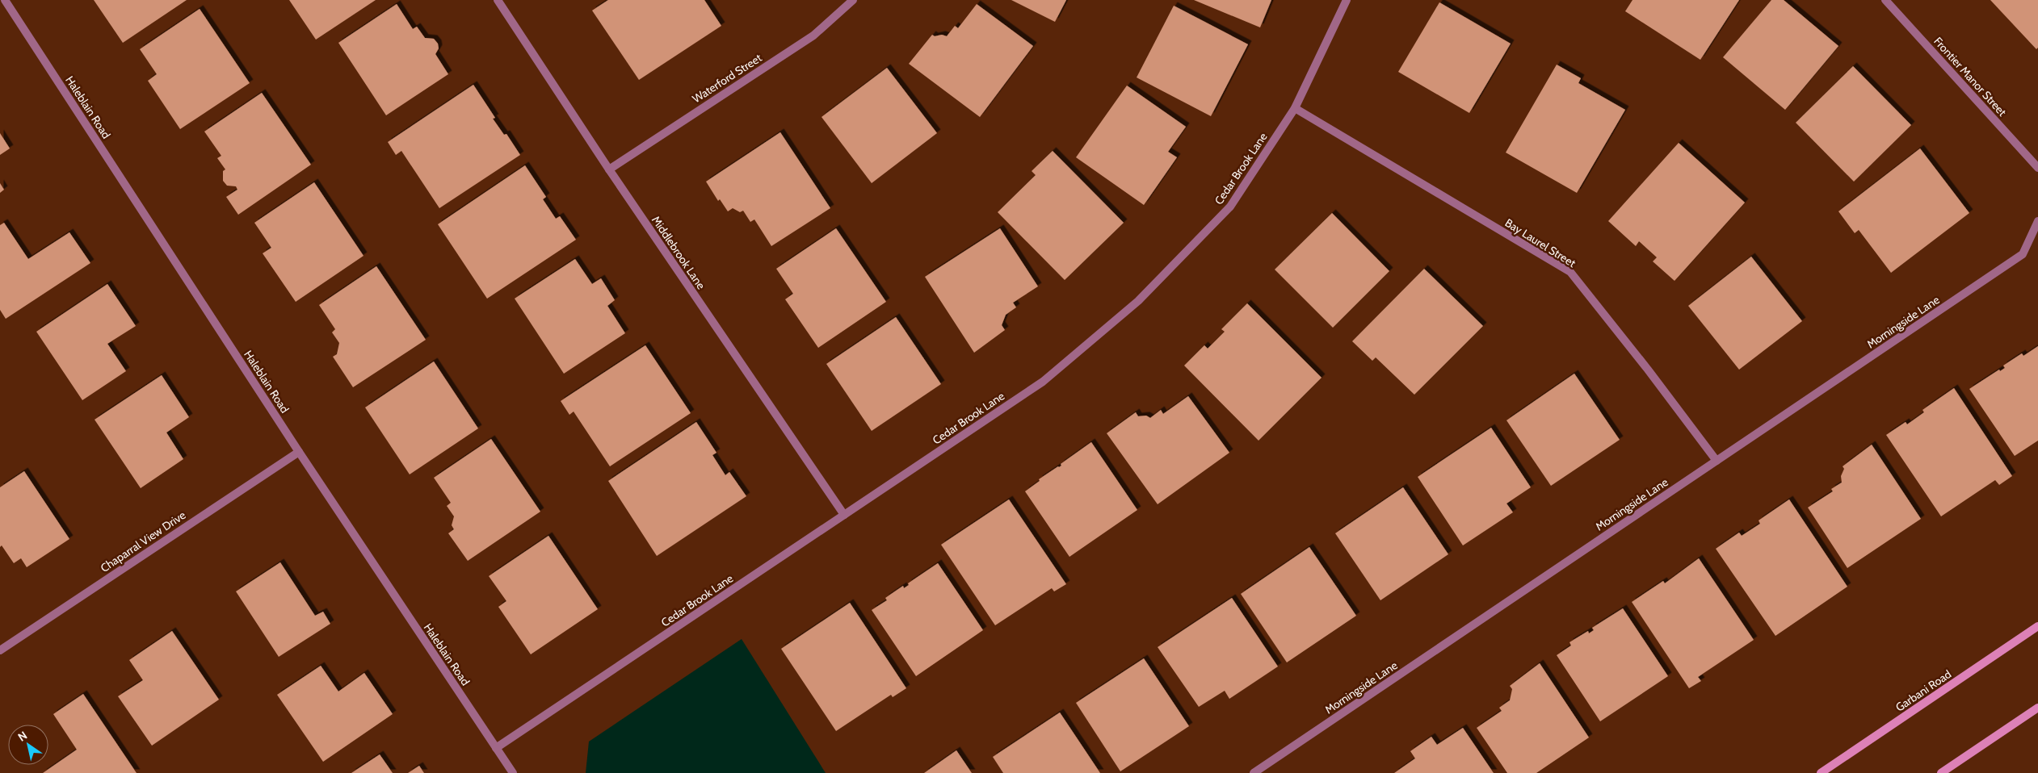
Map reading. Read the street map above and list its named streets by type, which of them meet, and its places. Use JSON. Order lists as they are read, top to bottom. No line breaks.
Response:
{"streets":{"main road":["Garbani Road"],"street":["Frontier Manor Street","Waterford Street","Haleblain Road","Cedar Brook Lane","Bay Laurel Street","Middlebrook Lane","Morningside Lane","Chaparral View Drive"]},"crossings":[["Waterford Street","Middlebrook Lane"],["Haleblain Road","Cedar Brook Lane"],["Haleblain Road","Chaparral View Drive"],["Cedar Brook Lane","Bay Laurel Street"],["Cedar Brook Lane","Middlebrook Lane"],["Bay Laurel Street","Morningside Lane"]],"north":"top left"}
